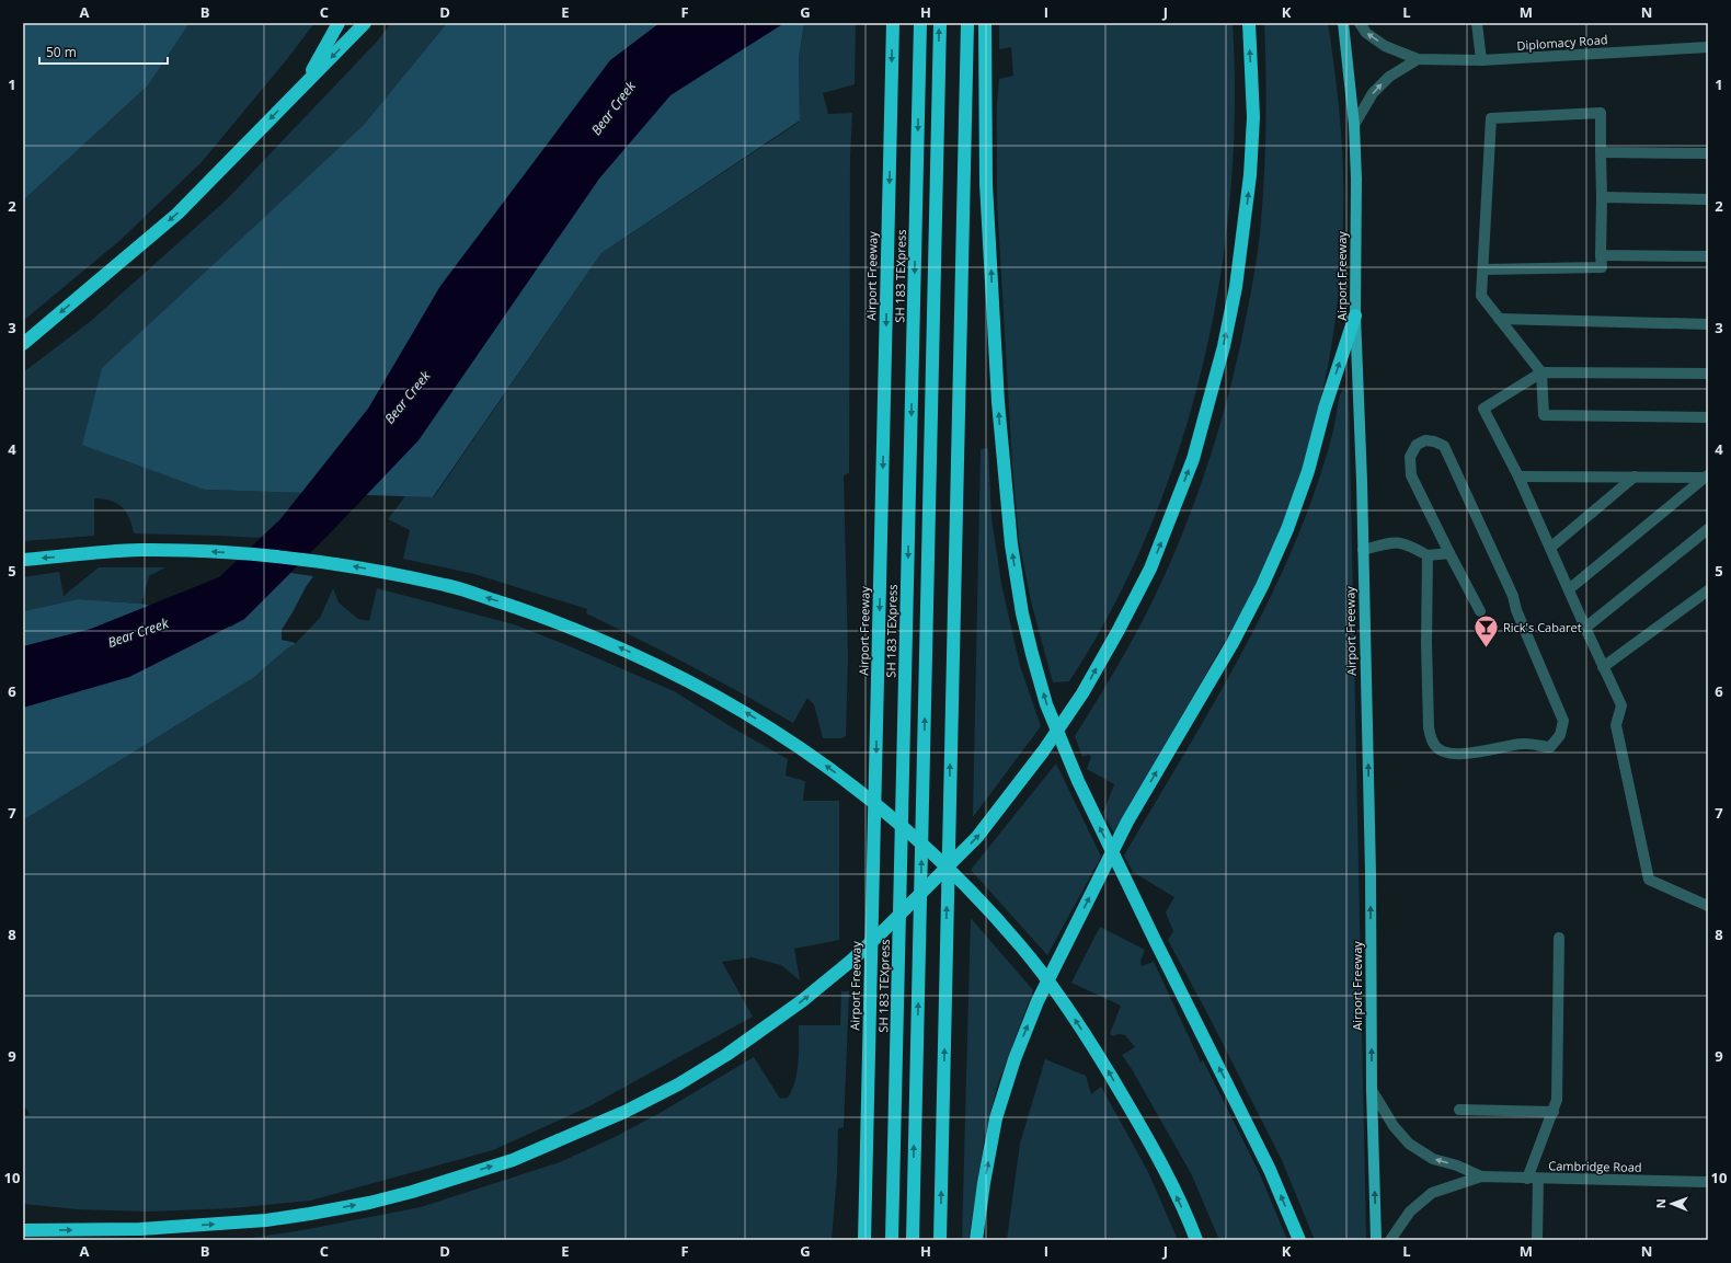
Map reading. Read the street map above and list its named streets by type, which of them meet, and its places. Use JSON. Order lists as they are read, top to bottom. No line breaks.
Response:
{"streets":{"highway":["Airport Freeway","SH 183 TEXpress"],"street":["Diplomacy Road","Cambridge Road"]},"crossings":[["Airport Freeway","Cambridge Road"]],"water":["Bear Creek"],"places":{"bar":["Rick's Cabaret"]},"scale_bar":"50 m","north":"left","grid":{"columns":["A","B","C","D","E","F","G","H","I","J","K","L","M","N"],"rows":["1","2","3","4","5","6","7","8","9","10"]}}
